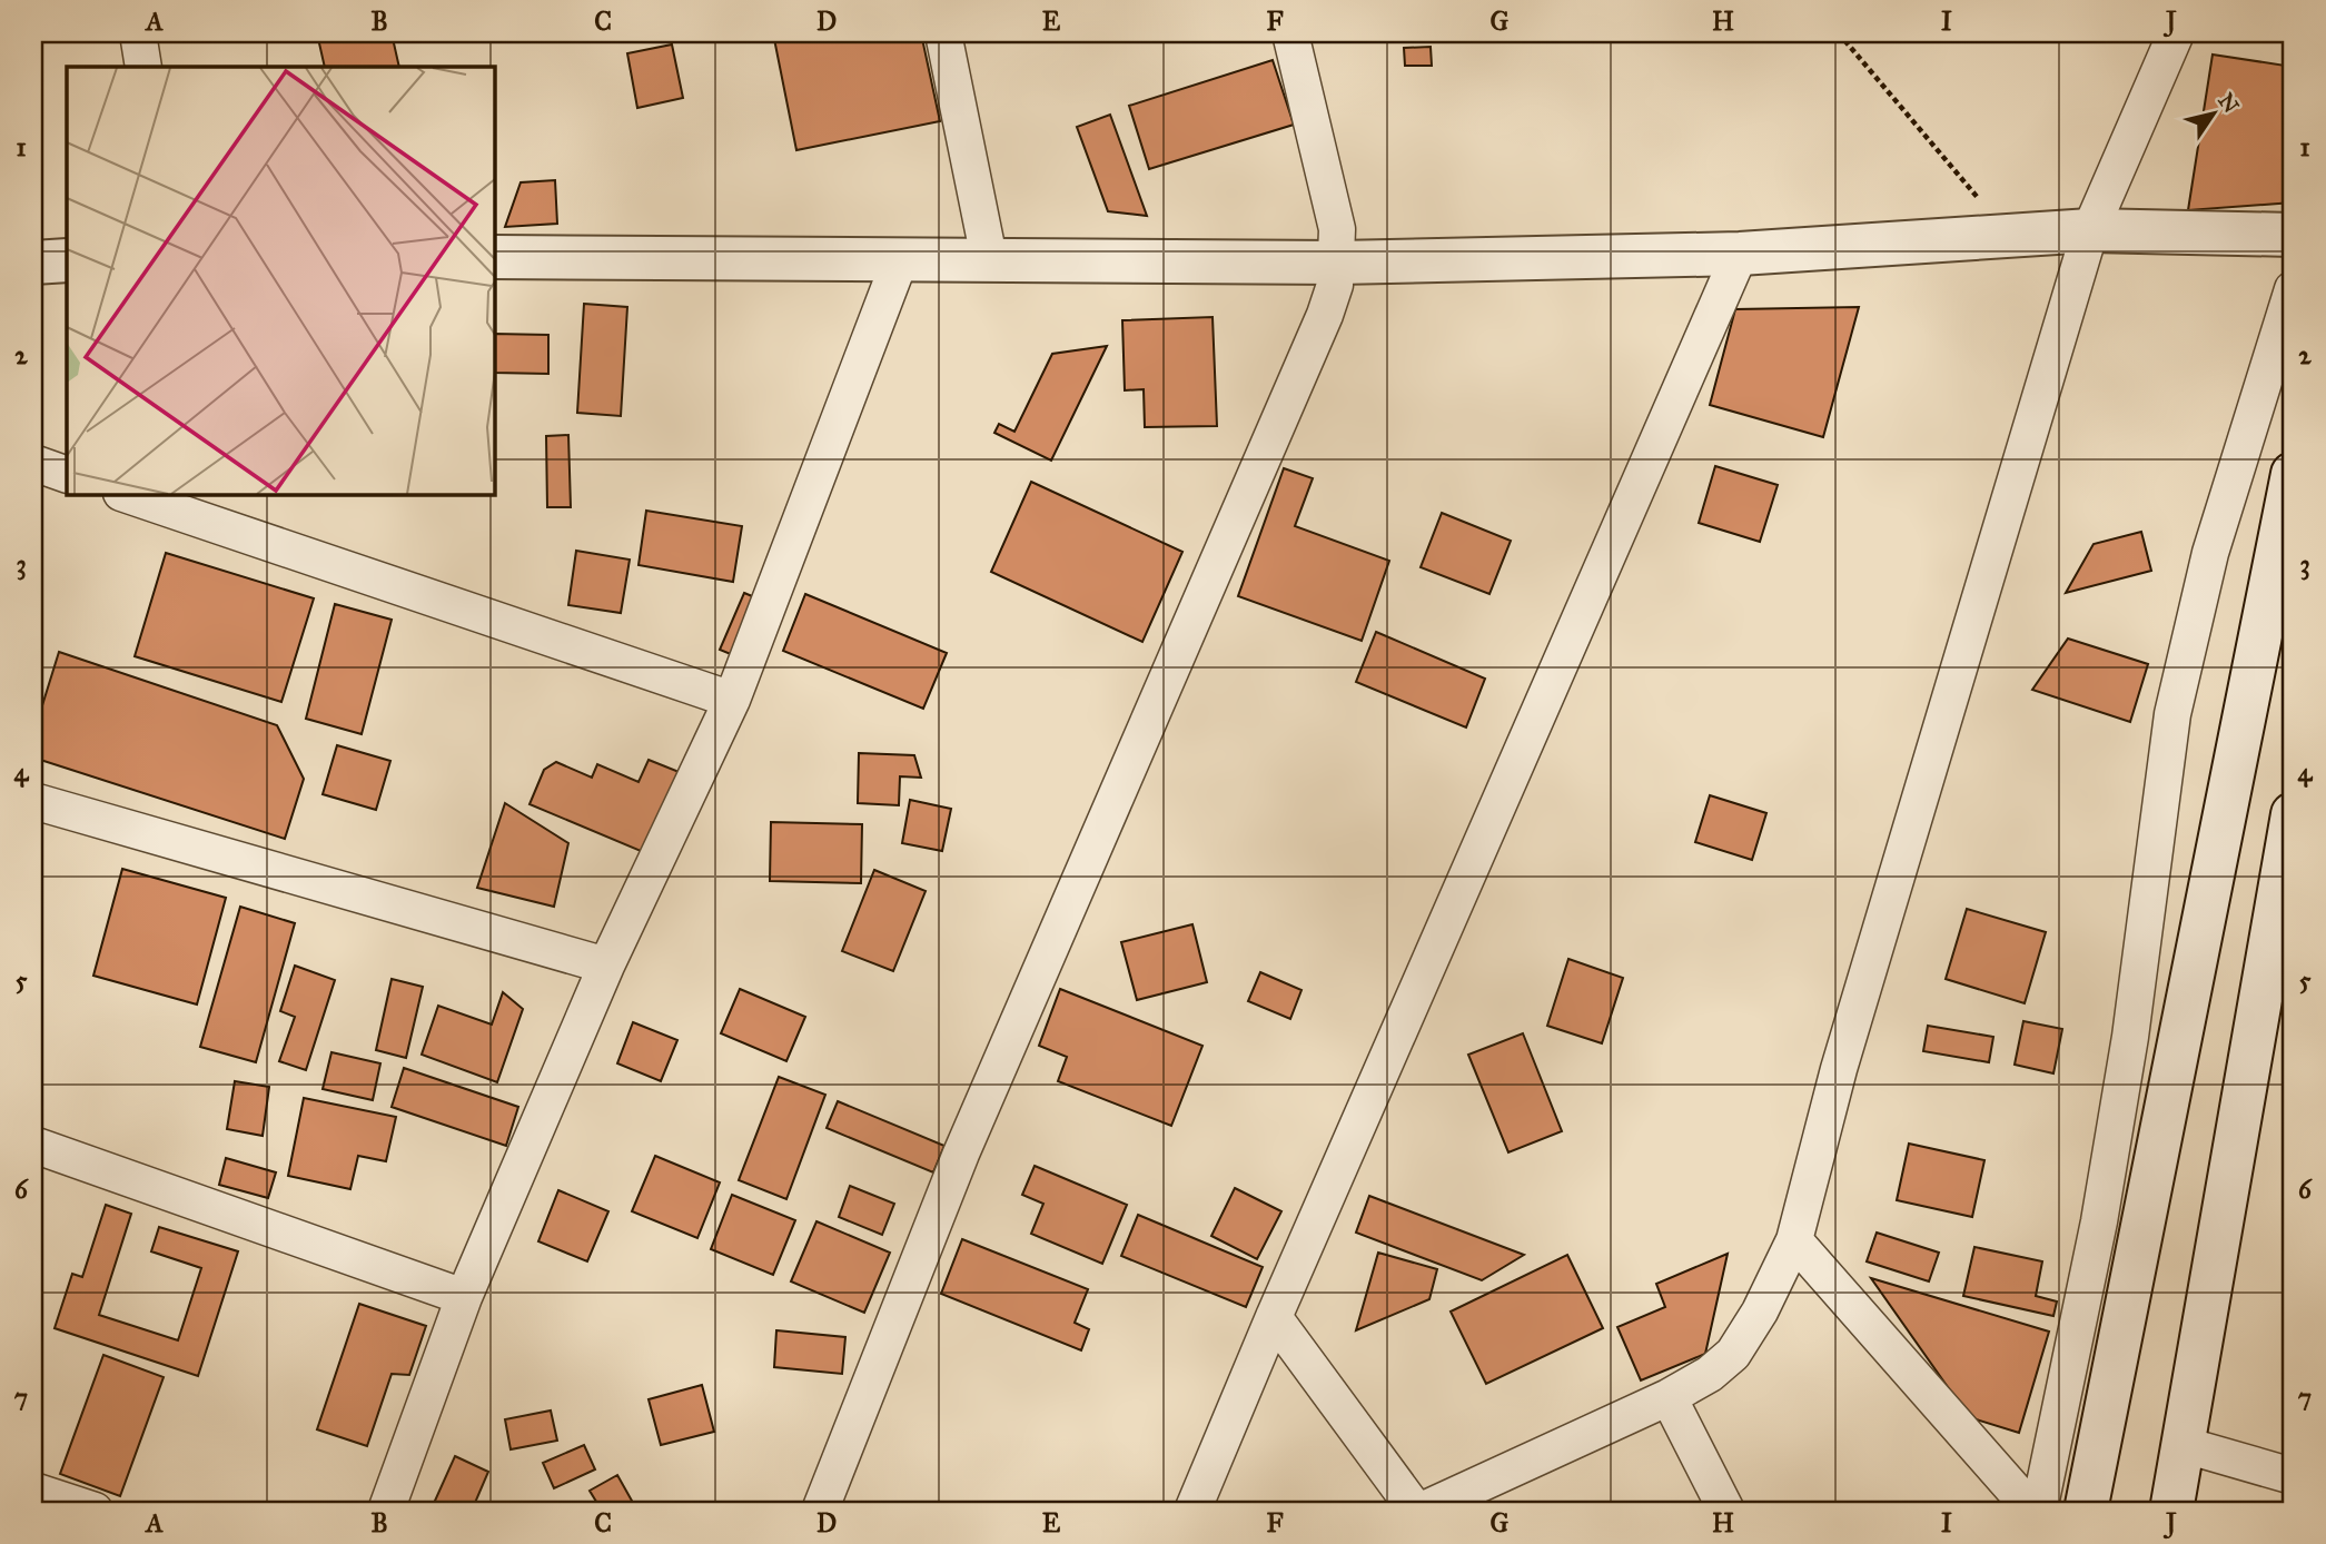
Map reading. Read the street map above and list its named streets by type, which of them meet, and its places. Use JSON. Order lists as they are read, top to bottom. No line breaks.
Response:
{"north":"top right","grid":{"columns":["A","B","C","D","E","F","G","H","I","J"],"rows":["1","2","3","4","5","6","7"]}}
